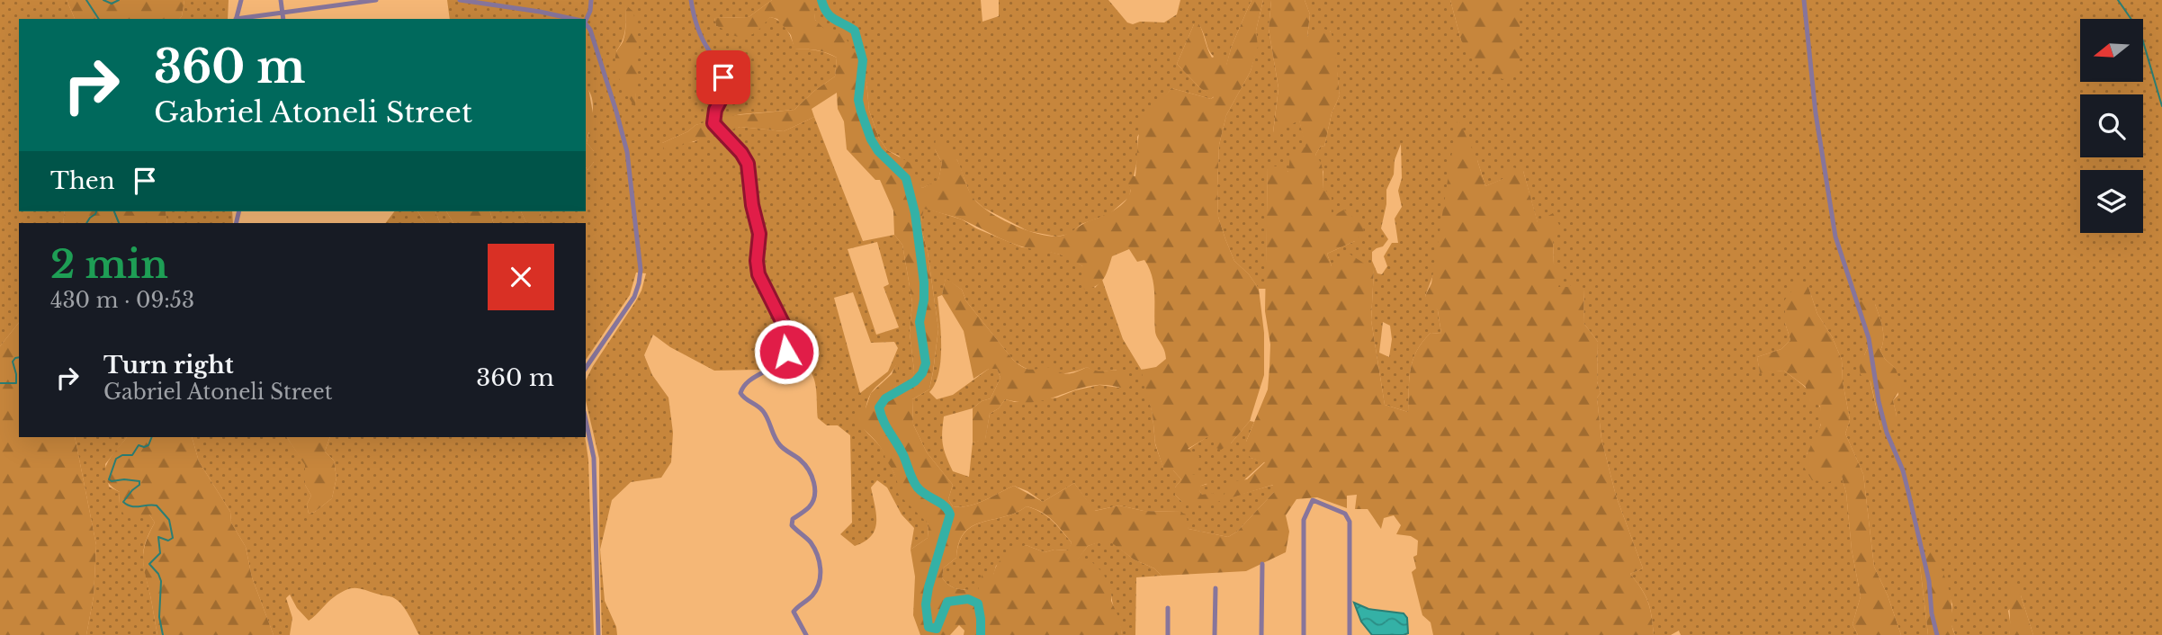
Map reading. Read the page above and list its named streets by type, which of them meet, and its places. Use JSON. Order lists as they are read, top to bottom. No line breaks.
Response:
{"north":"left","page":{"turn":["360 m","Gabriel Atoneli Street"],"then":"Then","heading":["2 min","430 m · 09:53"],"list":[{"name":"Turn right","note":"Gabriel Atoneli Street","value":"360 m"}]}}
